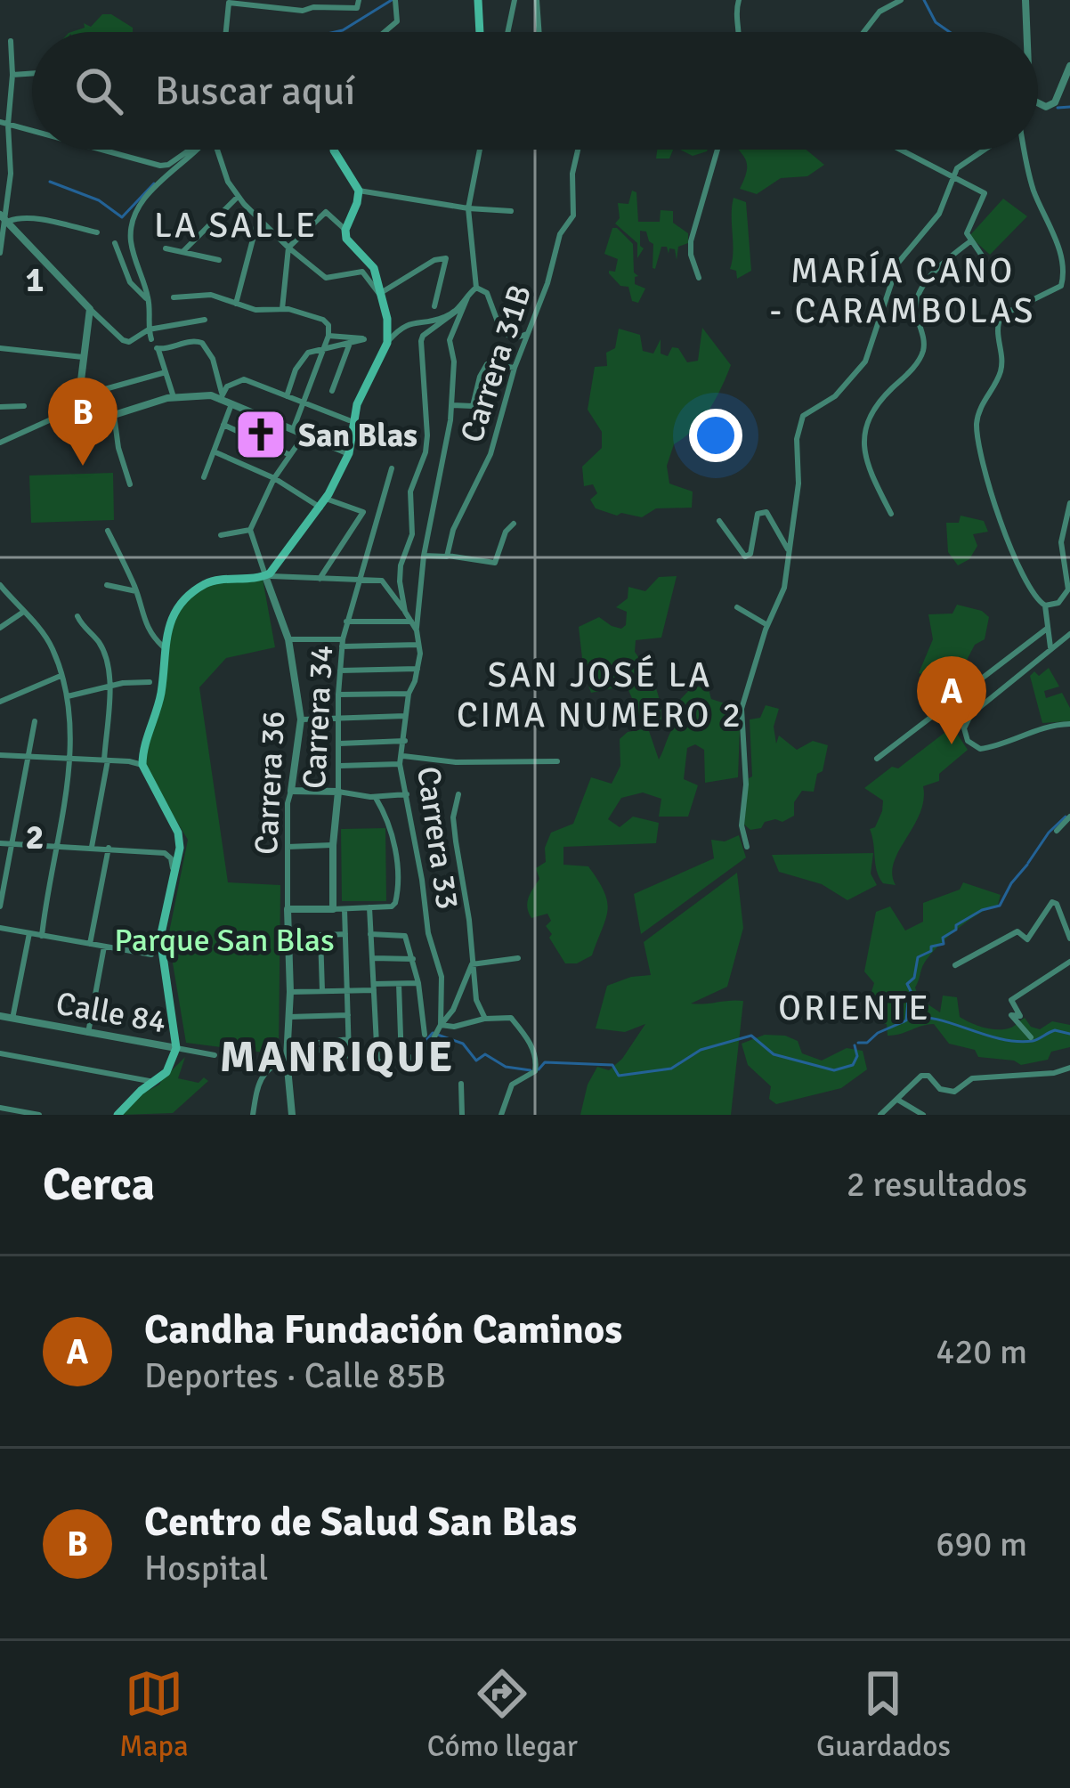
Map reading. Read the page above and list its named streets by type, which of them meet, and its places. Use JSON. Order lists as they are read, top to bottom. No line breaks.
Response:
{"streets":{"street":["Carrera 31B","Carrera 34","Carrera 36","Carrera 33","Calle 84"]},"districts":["LA SALLE","MARÍA CANO - CARAMBOLAS","SAN JOSÉ LA CIMA NUMERO 2","ORIENTE","MANRIQUE"],"parks":["Parque San Blas"],"places":{"church":["San Blas"]},"page":{"search":"Buscar aquí","pins":["B","A"],"heading":["Cerca","2 resultados"],"list":[{"mark":"A","name":"Candha Fundación Caminos","note":"Deportes · Calle 85B","value":"420 m"},{"mark":"B","name":"Centro de Salud San Blas","note":"Hospital","value":"690 m"}],"nav":["Mapa","Cómo llegar","Guardados"]},"grid":{"rows":["1","2"]}}
